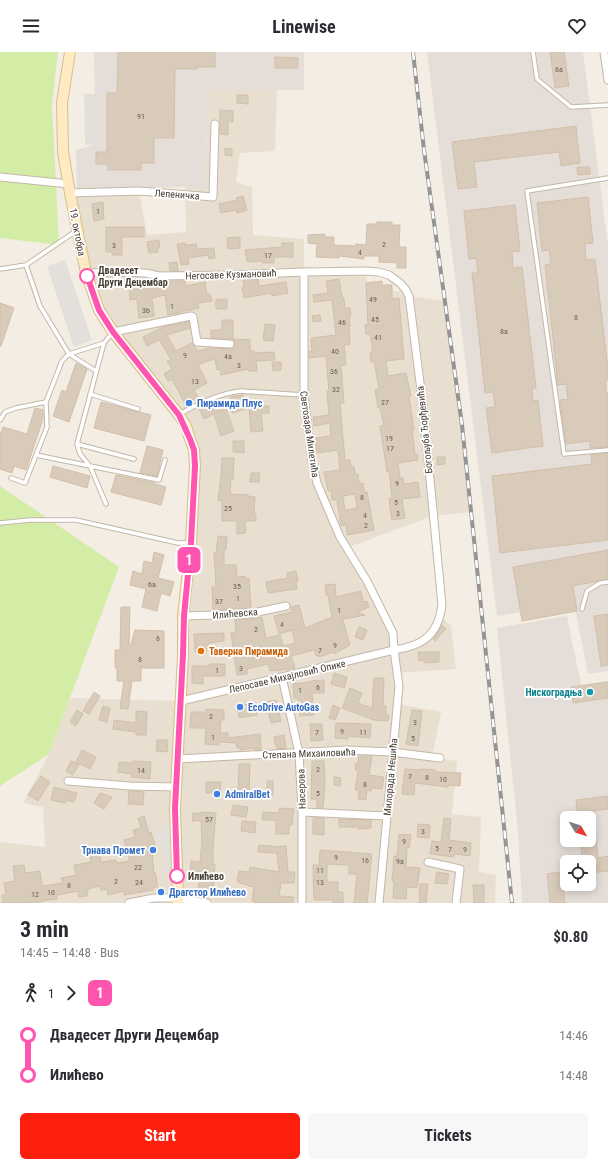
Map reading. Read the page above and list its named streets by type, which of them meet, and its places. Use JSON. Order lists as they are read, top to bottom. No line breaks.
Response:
{"streets":{"street":["Лепеничка","19. октобра","Негосаве Кузмановић","Богољуба Ђорђевића","Светозара Милетића","Илићевска","Лепосаве Михајловић Опике","Степана Михаиловића","Милорада Нешића","Насерова"]},"crossings":[["Лепеничка","19. октобра"],["19. октобра","Негосаве Кузмановић"],["19. октобра","Илићевска"],["19. октобра","Лепосаве Михајловић Опике"],["19. октобра","Степана Михаиловића"],["Негосаве Кузмановић","Богољуба Ђорђевића"],["Негосаве Кузмановић","Светозара Милетића"],["Богољуба Ђорђевића","Светозара Милетића"],["Богољуба Ђорђевића","Лепосаве Михајловић Опике"],["Богољуба Ђорђевића","Милорада Нешића"],["Светозара Милетића","Лепосаве Михајловић Опике"],["Светозара Милетића","Милорада Нешића"],["Лепосаве Михајловић Опике","Милорада Нешића"],["Лепосаве Михајловић Опике","Насерова"],["Степана Михаиловића","Милорада Нешића"],["Степана Михаиловића","Насерова"]],"places":["Двадесет Други Децембар","Пирамида Плус","Таверна Пирамида","Нискоградња","EcoDrive AutoGas","AdmiralBet","Трнава Промет","Илићево","Драгстор Илићево"],"lines":["bus line 1"],"house_numbers":["6a","91","1","2","3","4","17","49","1","3b","8","45","46","8a","41","40","9","4a","3","36","13","32","27","19","17","9","8","5","25","3","4","2","6a","35","1","37","1","4","2","6","9","7","8","3","1","6","1","2","3","9","7","11","1","5","2","14","7","8","10","8","5","57","3","9","5","7","9","9","16","9a","22","11","2","24","13","8","10","12"],"north":"bottom right","page":{"header":"Linewise","on_map":"1","heading":["3 min","14:45 – 14:48 · Bus","$0.80"],"legs":["1","1"],"list":[{"name":"Двадесет Други Децембар","value":"14:46"},{"name":"Илићево","value":"14:48"}],"buttons":["Start","Tickets"]}}
